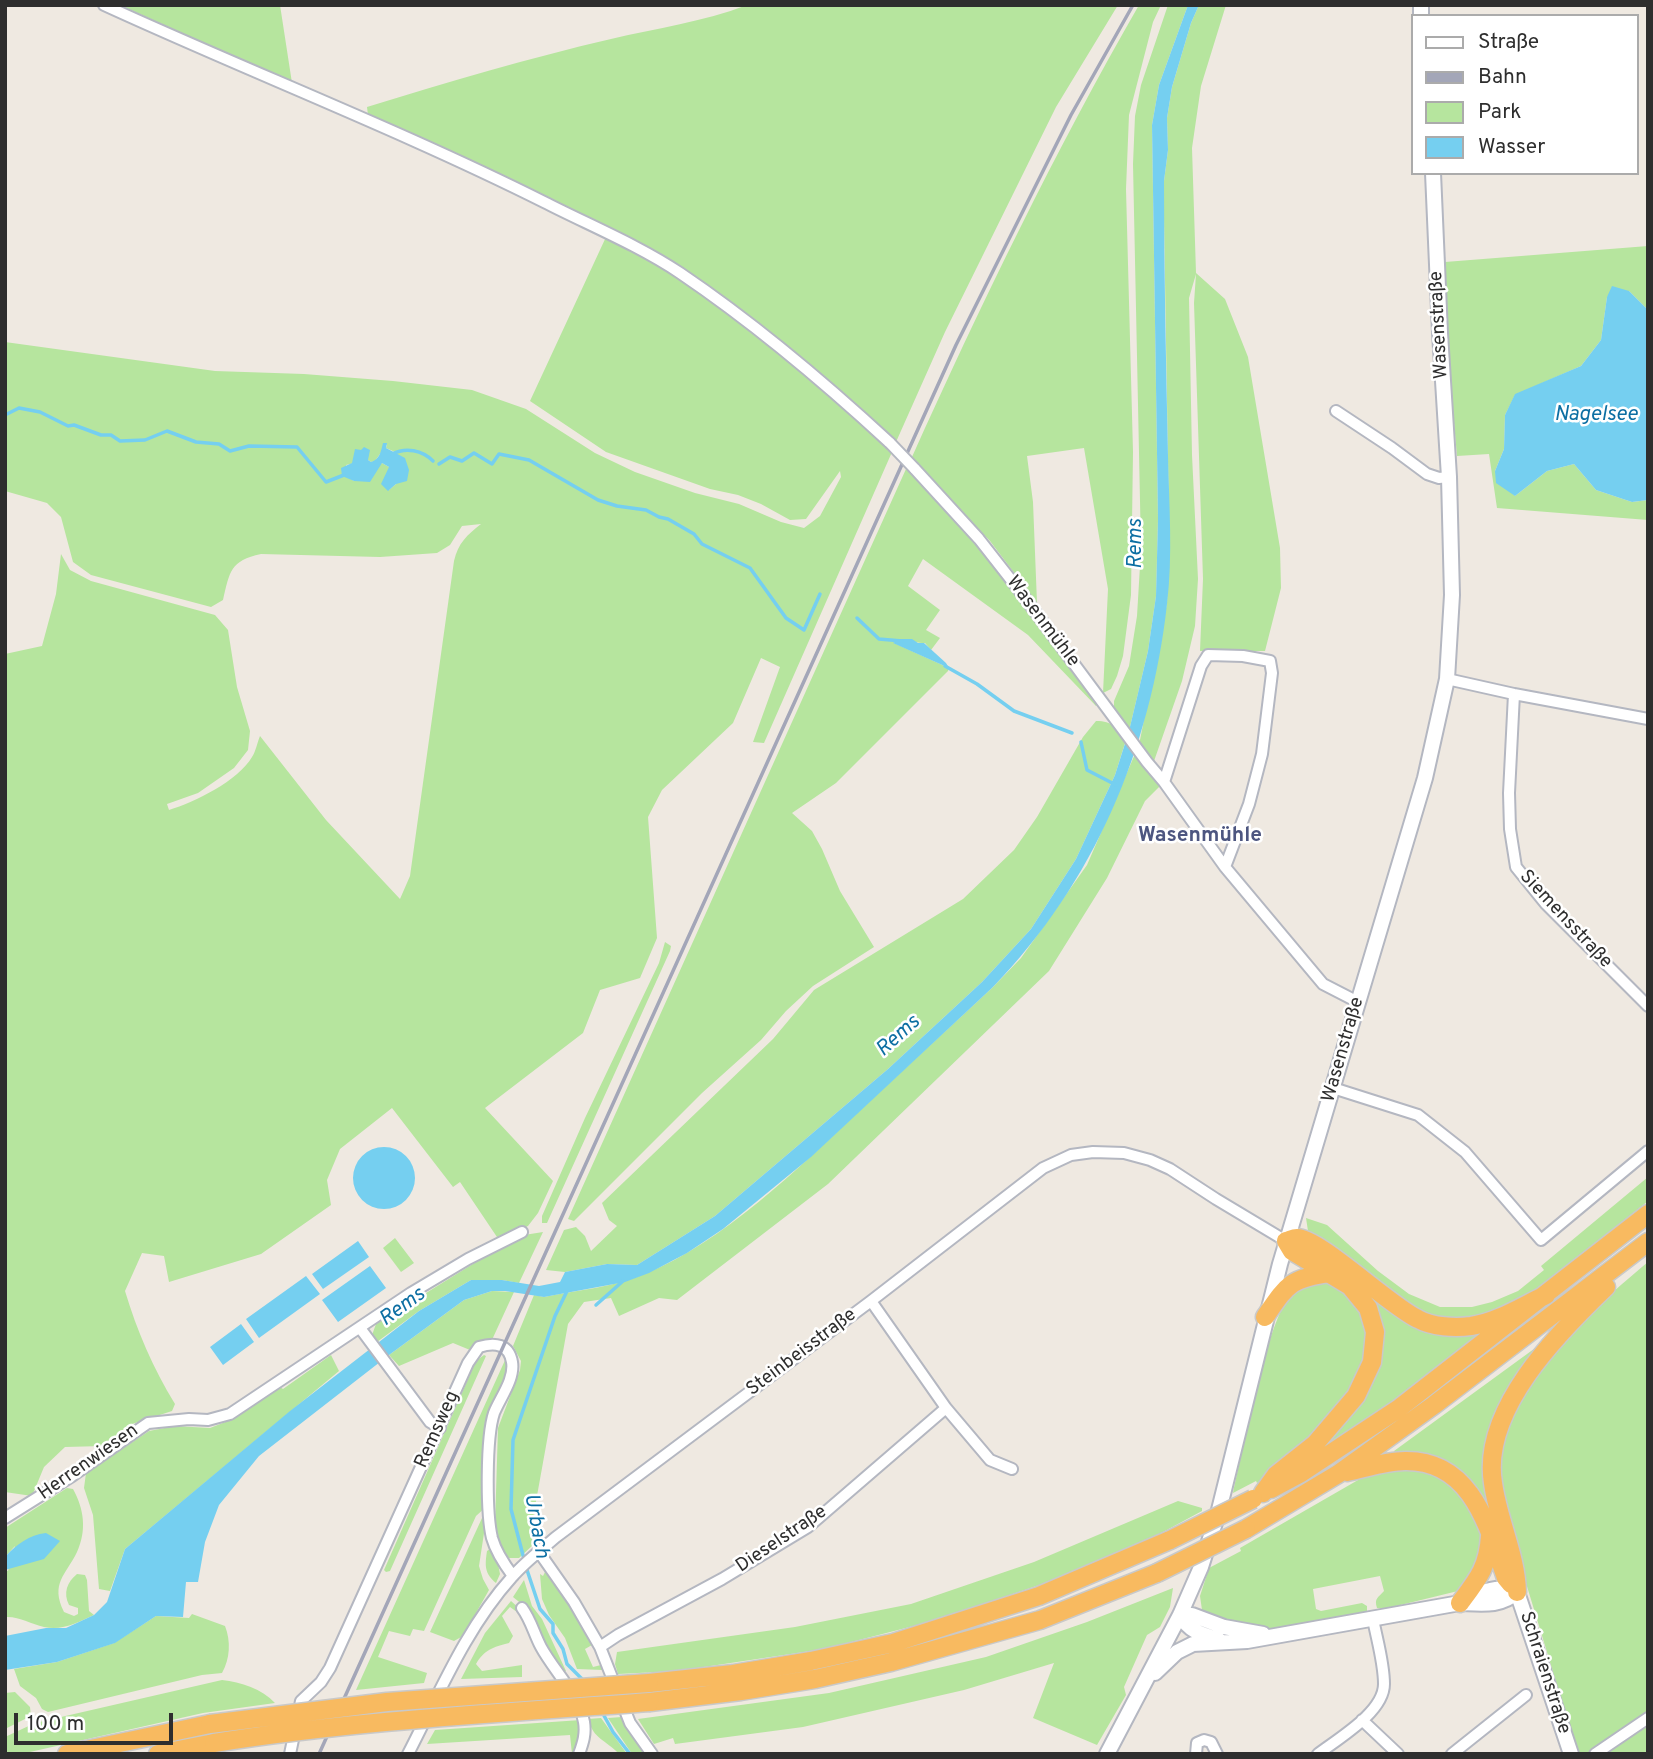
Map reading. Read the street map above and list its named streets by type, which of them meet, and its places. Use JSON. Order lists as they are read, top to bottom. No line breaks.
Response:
{"streets":{"street":["Wasenstraße","Wasenmühle","Siemensstraße","Steinbeisstraße","Remsweg","Herrenwiesen","Dieselstraße","Schraienstraße"]},"crossings":[["Wasenstraße","Wasenmühle"],["Wasenstraße","Steinbeisstraße"],["Steinbeisstraße","Remsweg"]],"districts":["Wasenmühle"],"water":["Nagelsee","Rems","Urbach"],"legend":["Straße","Bahn","Park","Wasser"],"scale_bar":"100 m"}
